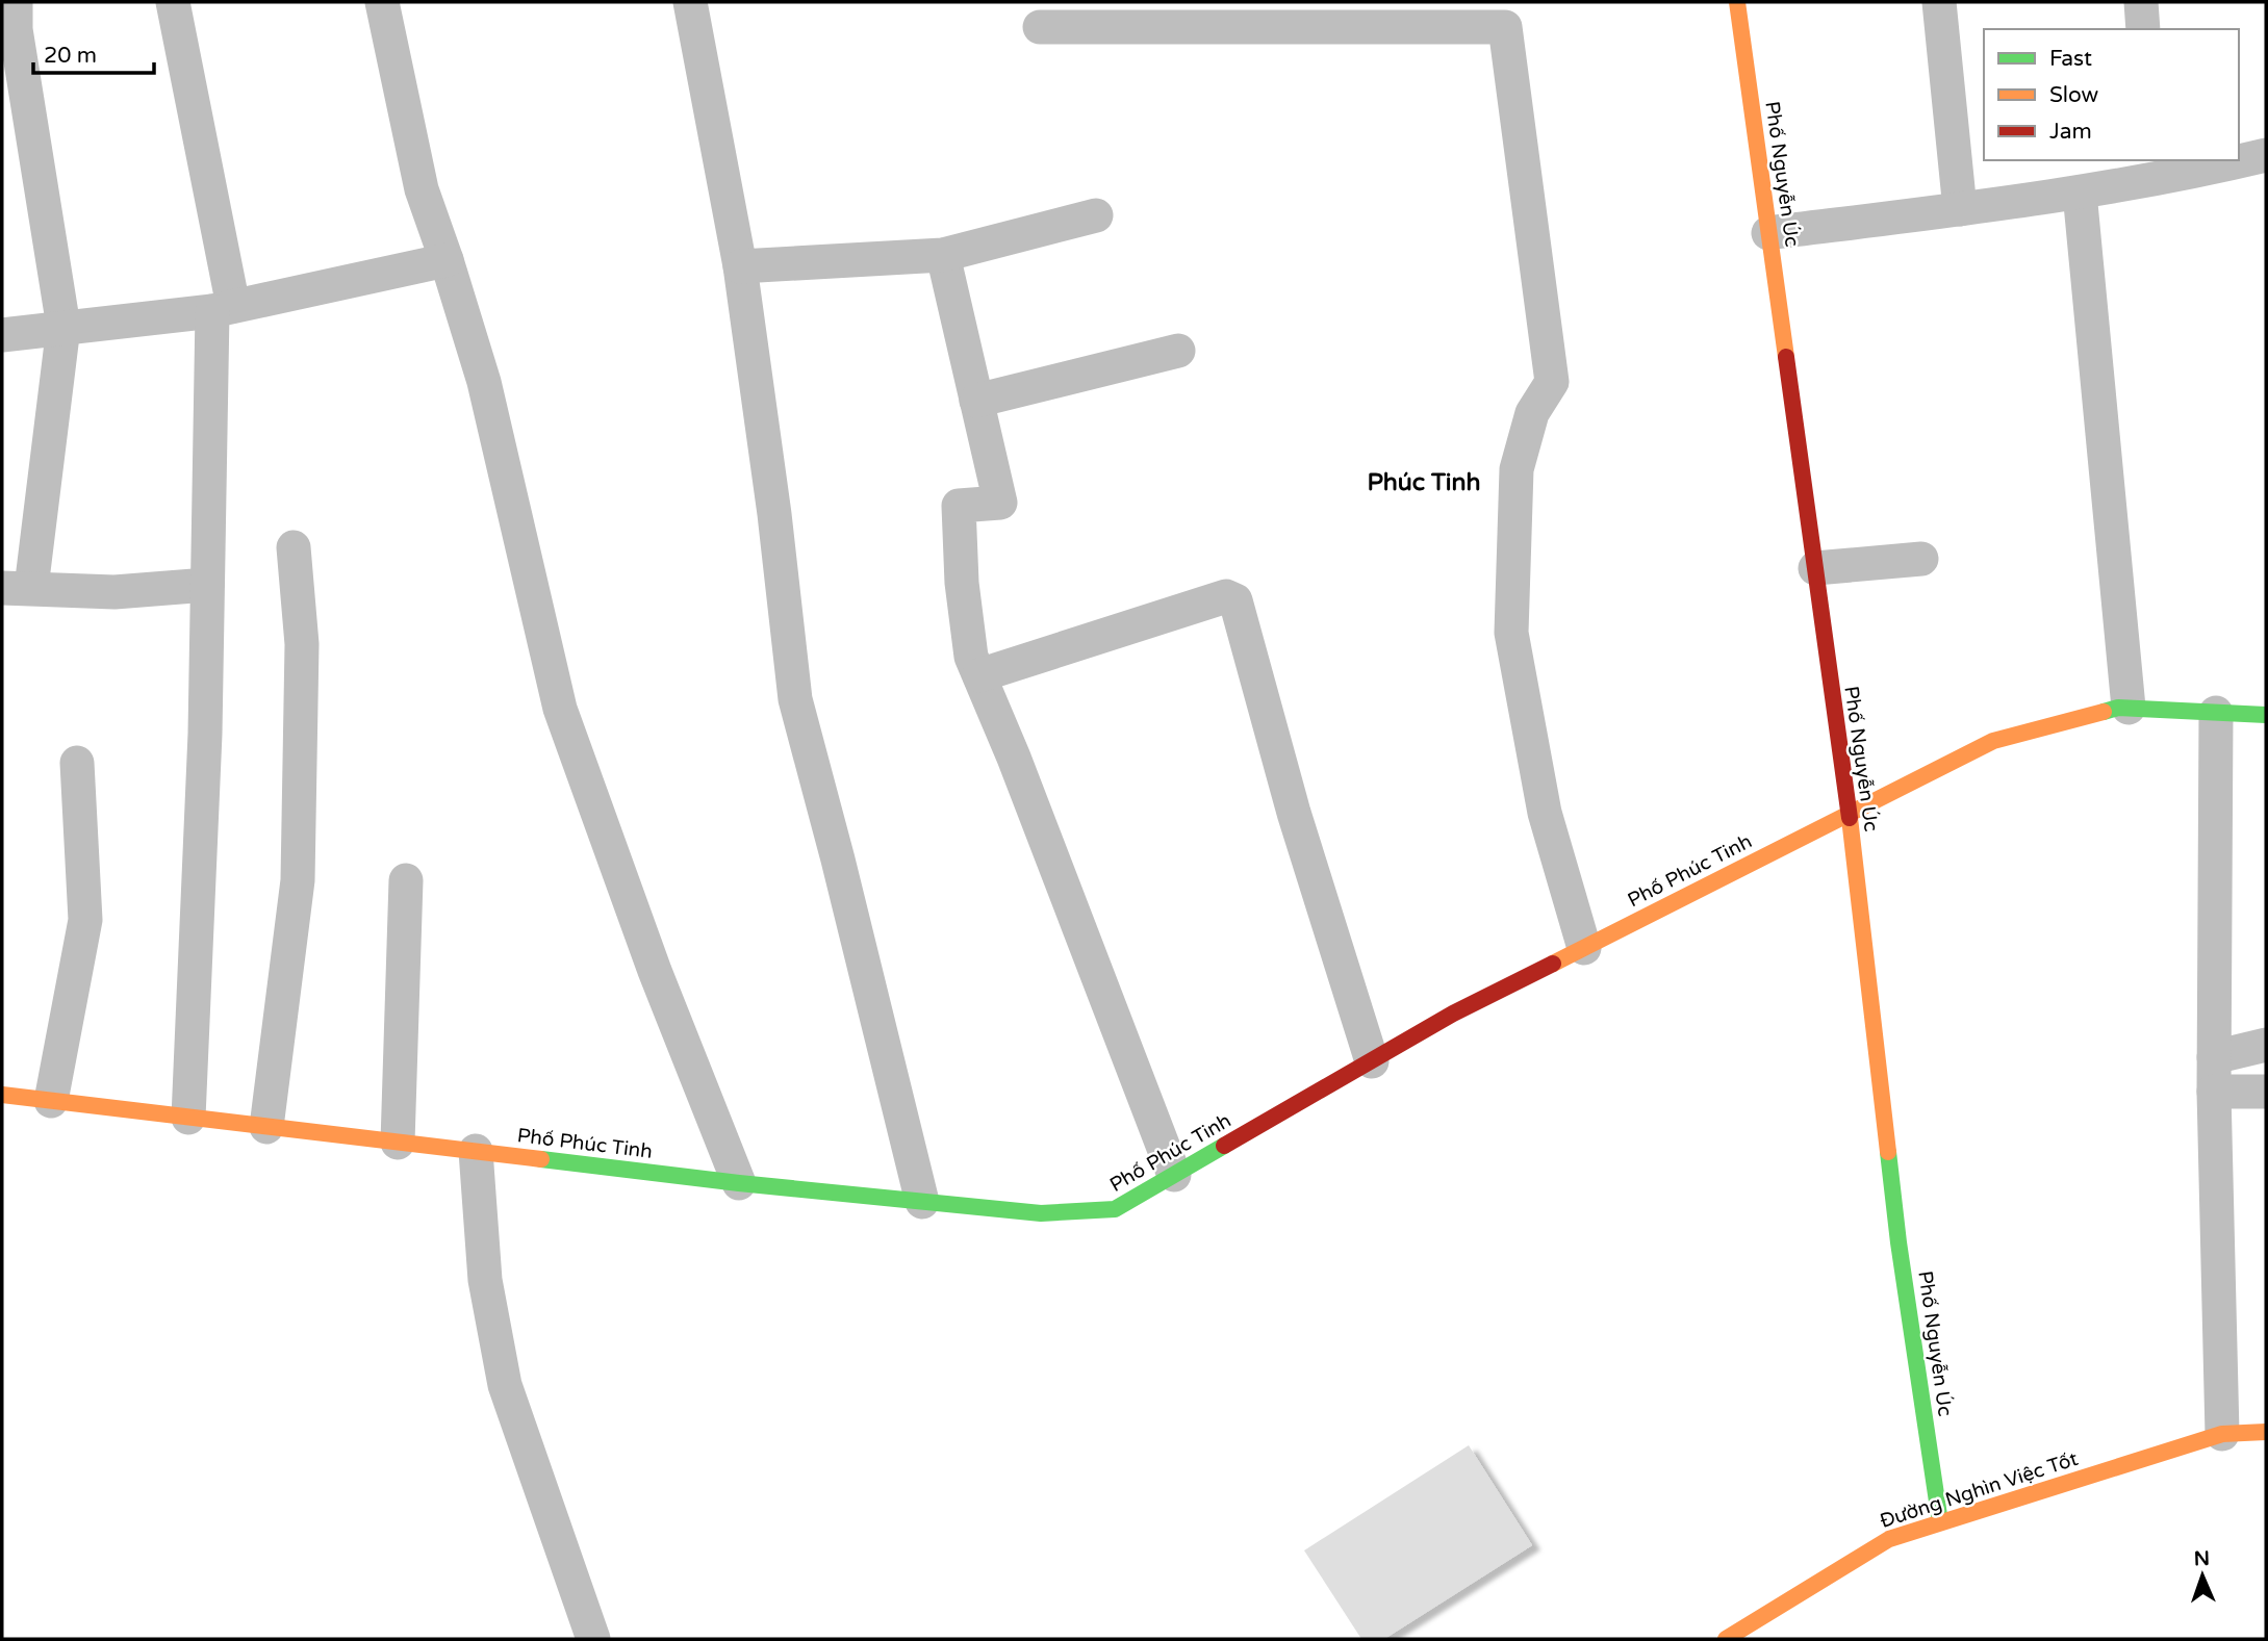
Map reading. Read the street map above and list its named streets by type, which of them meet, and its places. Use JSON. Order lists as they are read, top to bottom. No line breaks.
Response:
{"streets":{"street":["Phố Nguyễn Úc","Phố Phúc Tinh","Đường Nghìn Việc Tốt"]},"crossings":[["Phố Nguyễn Úc","Phố Phúc Tinh"],["Phố Nguyễn Úc","Đường Nghìn Việc Tốt"]],"districts":["Phúc Tinh"],"legend":["Fast","Slow","Jam"],"scale_bar":"20 m","north":"top"}
